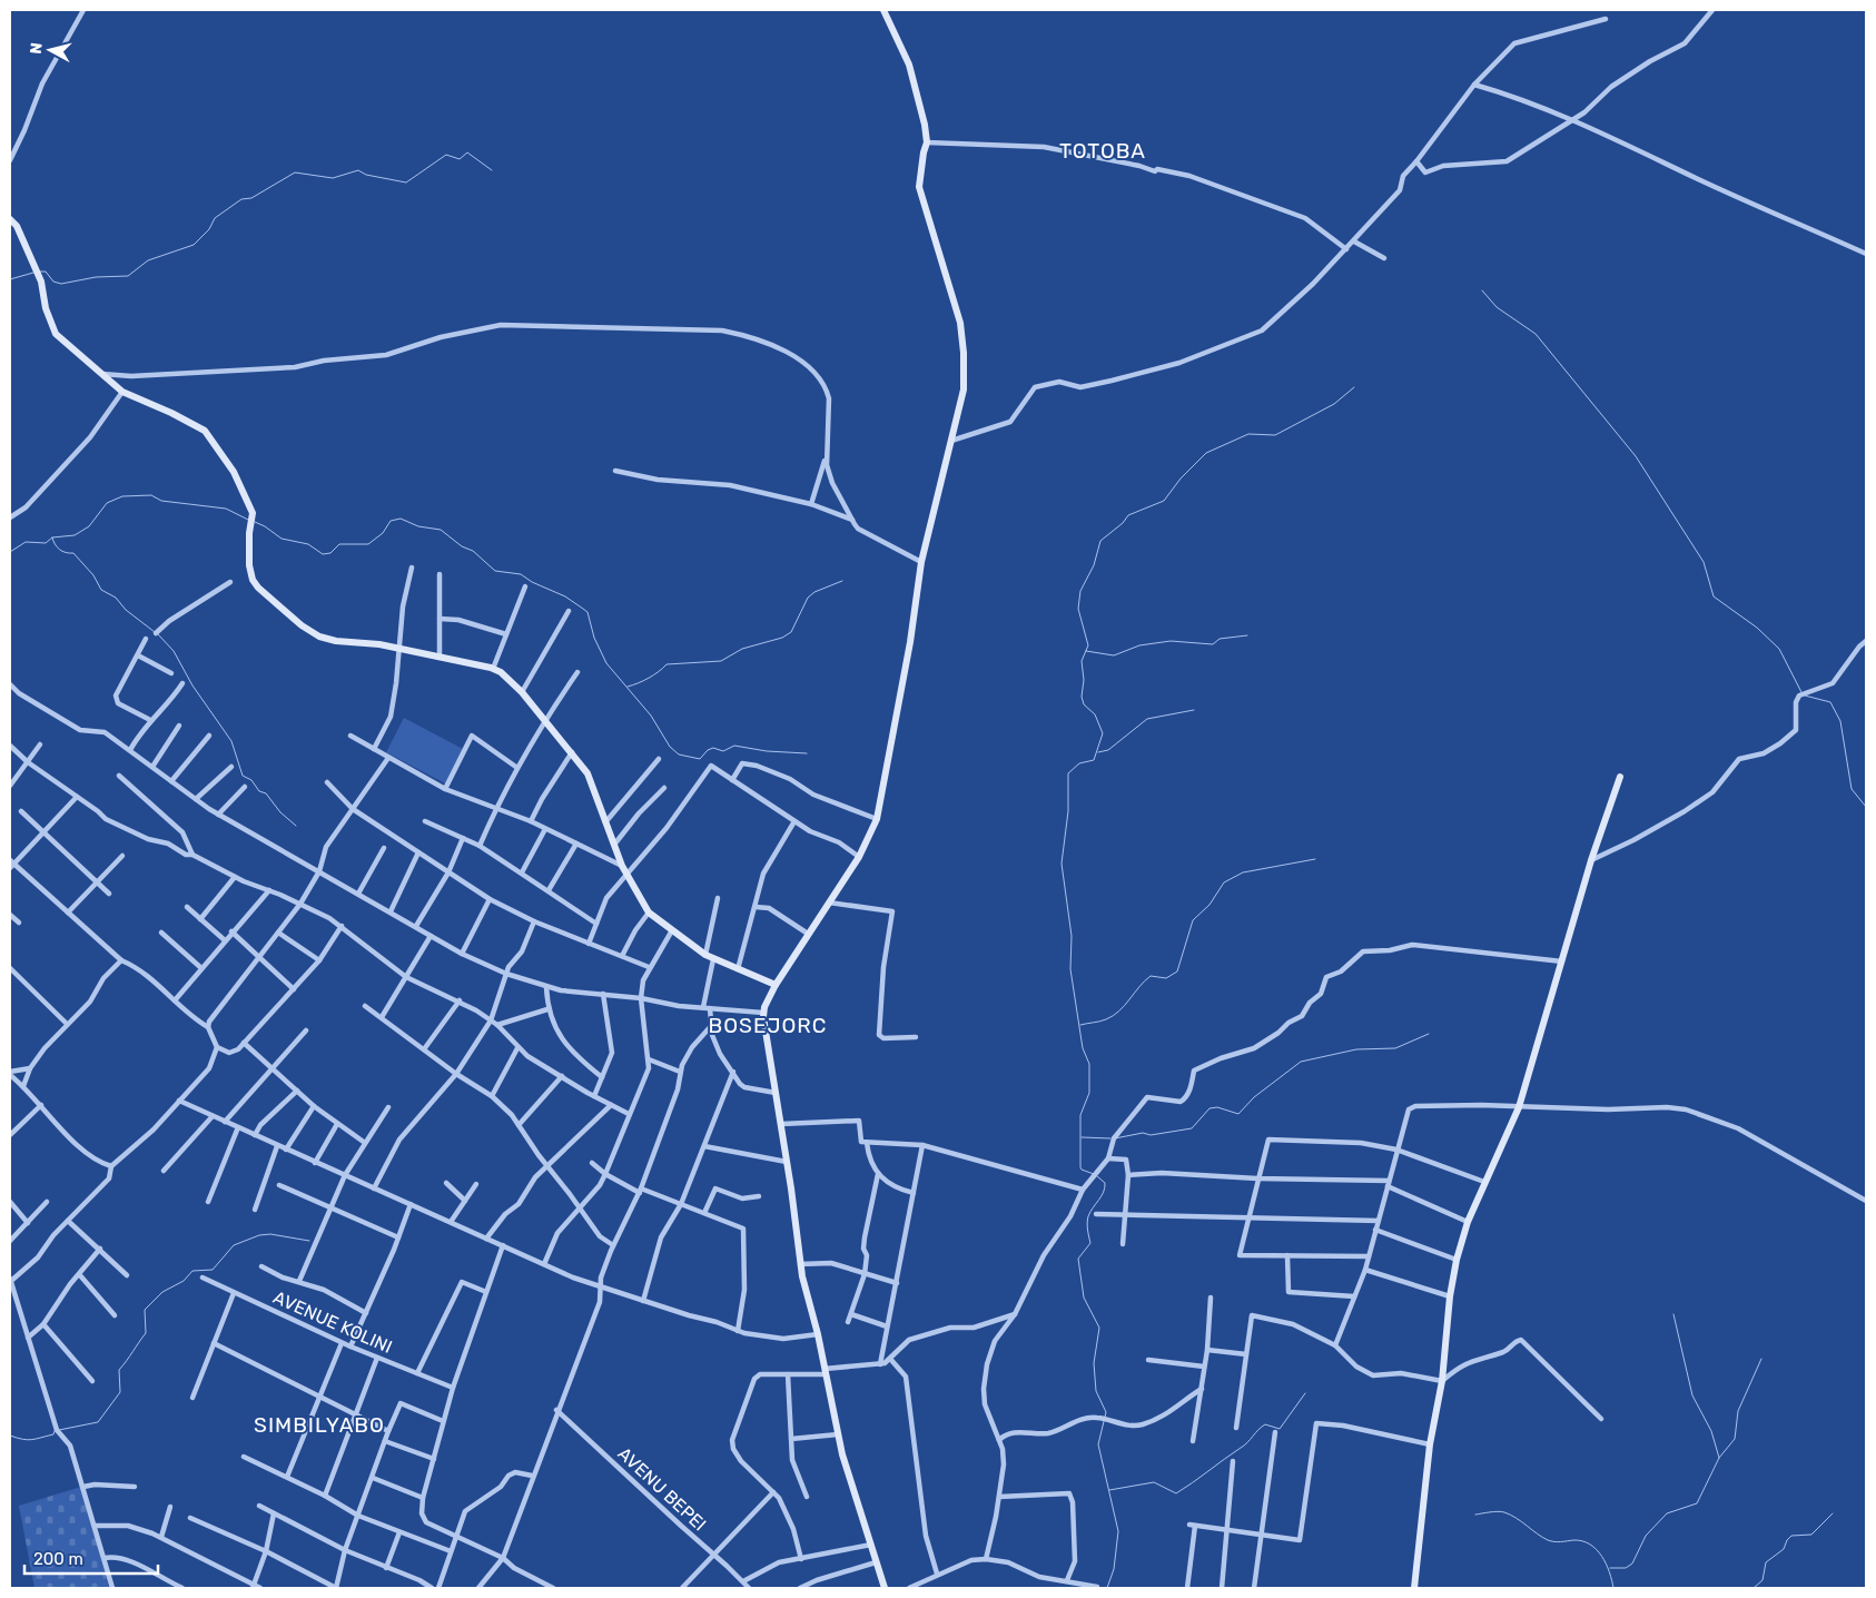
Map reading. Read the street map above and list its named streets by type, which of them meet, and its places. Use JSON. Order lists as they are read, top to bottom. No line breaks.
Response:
{"streets":{"street":["AVENUE KOLINI","AVENU BEPEI"]},"districts":["TOTOBA","BOSEJORC","SIMBILYABO"],"scale_bar":"200 m","north":"left"}
